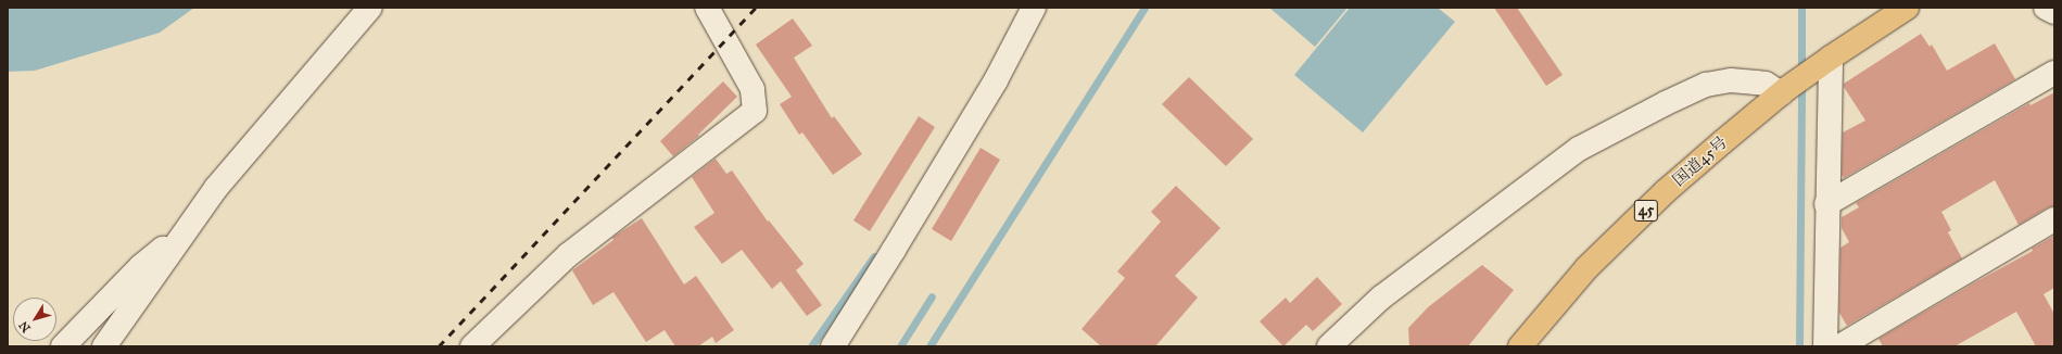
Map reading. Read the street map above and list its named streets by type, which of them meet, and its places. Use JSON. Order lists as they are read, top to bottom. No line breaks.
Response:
{"streets":{"highway":["国道45号","45"]},"north":"bottom left"}
